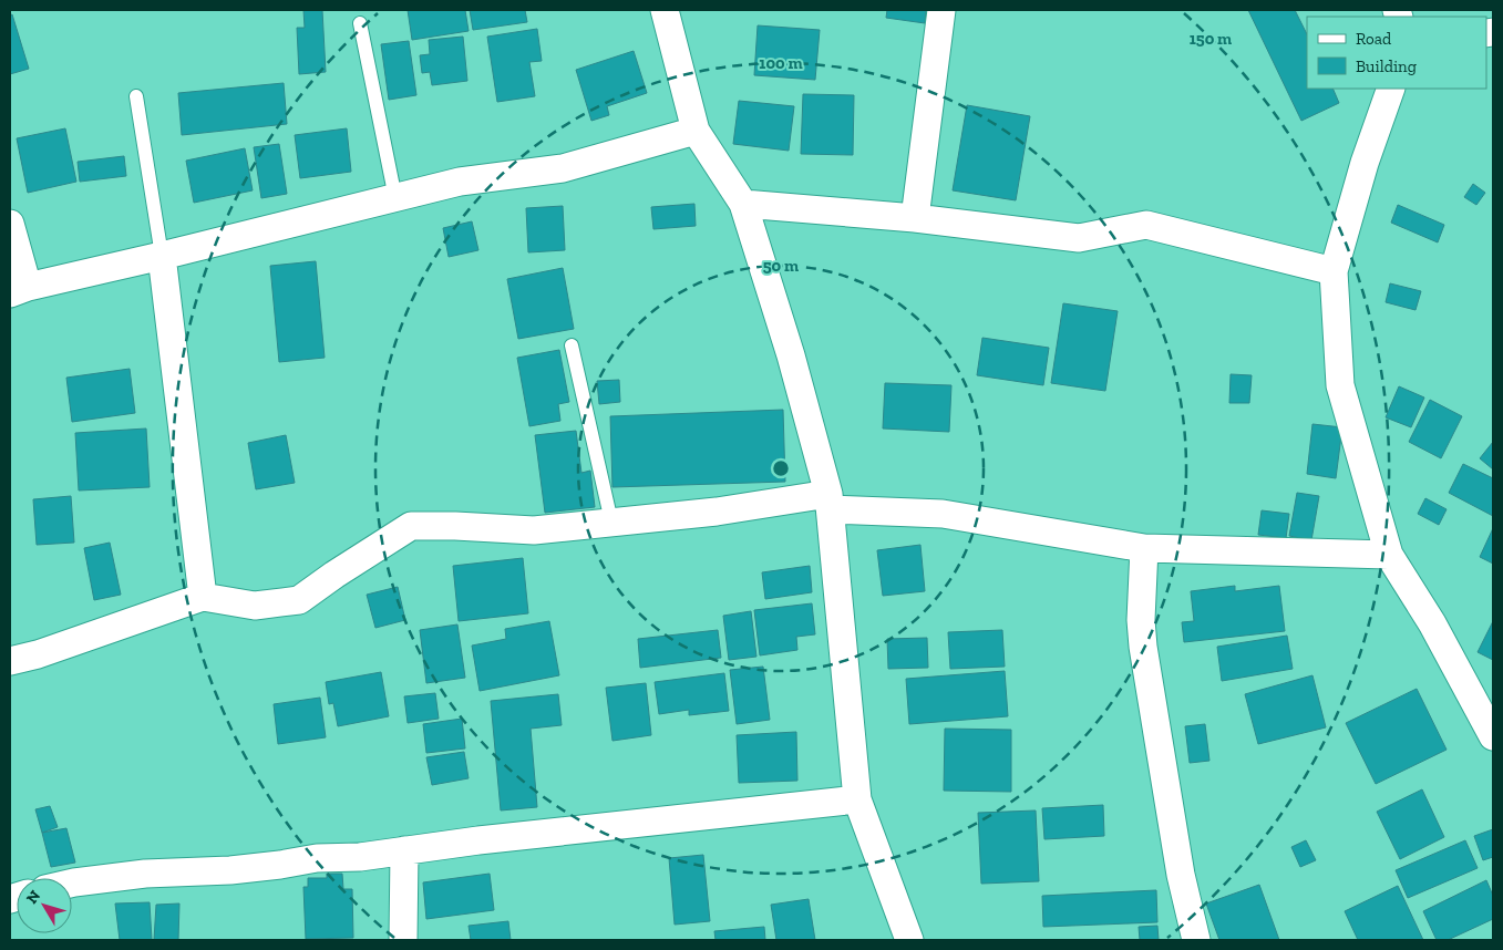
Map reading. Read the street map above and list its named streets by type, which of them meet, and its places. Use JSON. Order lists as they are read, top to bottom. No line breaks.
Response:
{"legend":["Road","Building"],"north":"top left","rings":["150 m","100 m","50 m"]}
